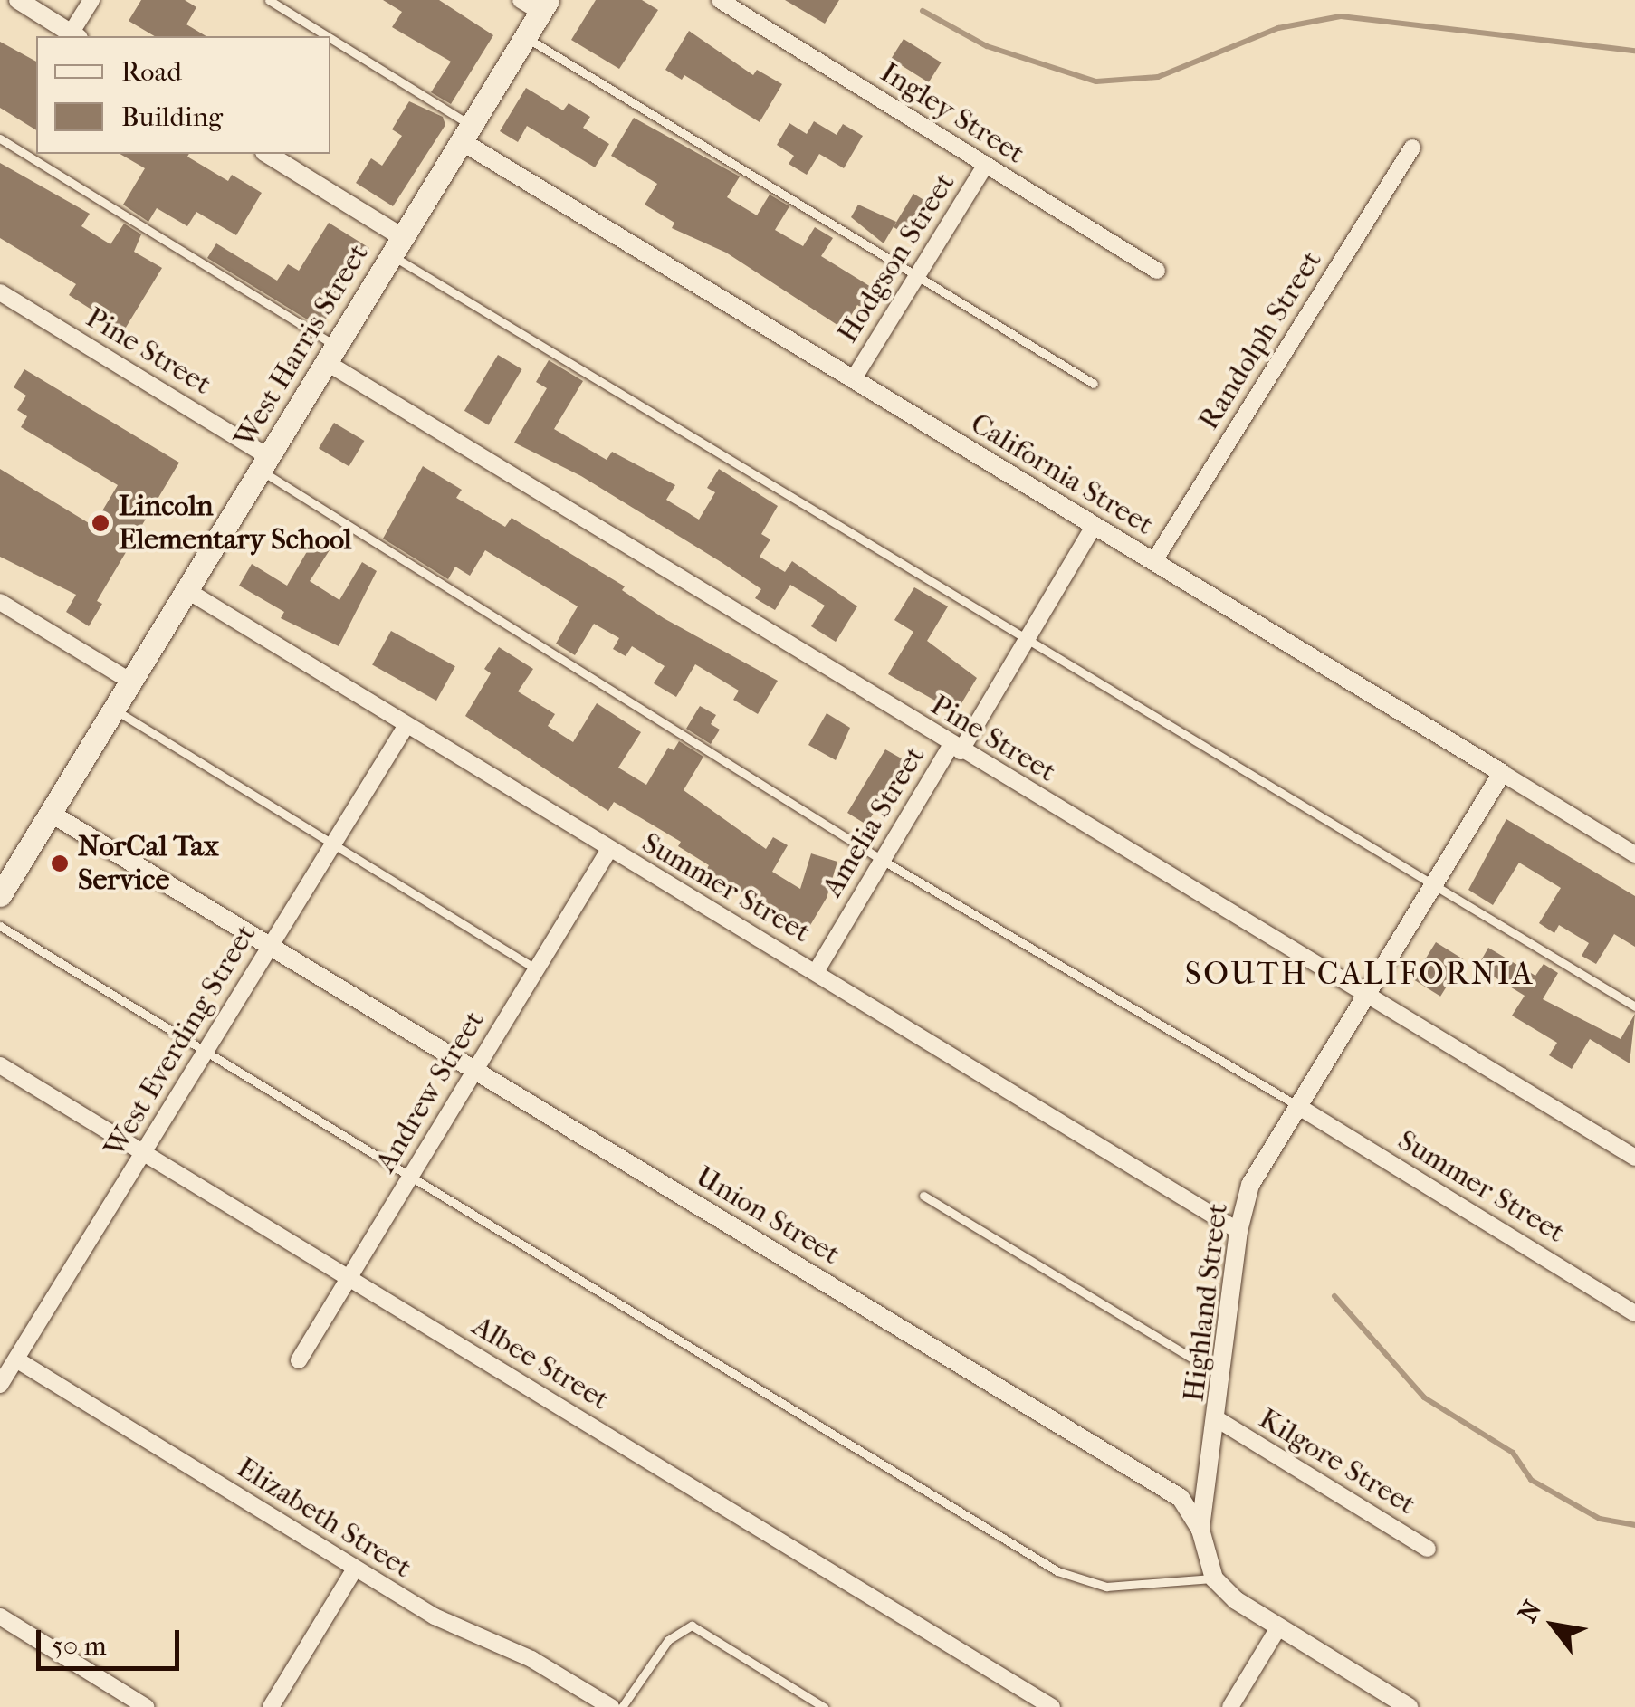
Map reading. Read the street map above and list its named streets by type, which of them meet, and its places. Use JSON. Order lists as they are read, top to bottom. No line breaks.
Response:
{"streets":{"main road":["West Harris Street"],"street":["Ingley Street","Hodgson Street","Randolph Street","Pine Street","California Street","Amelia Street","Summer Street","West Everding Street","Andrew Street","Union Street","Highland Street","Albee Street","Kilgore Street","Elizabeth Street"]},"crossings":[["Ingley Street","Hodgson Street"],["Hodgson Street","California Street"],["Randolph Street","California Street"],["West Harris Street","Pine Street"],["West Harris Street","California Street"],["West Harris Street","Summer Street"],["West Harris Street","Union Street"],["Pine Street","Amelia Street"],["Pine Street","Highland Street"],["California Street","Highland Street"],["Amelia Street","Summer Street"],["Summer Street","West Everding Street"],["Summer Street","Andrew Street"],["Summer Street","Highland Street"],["West Everding Street","Union Street"],["West Everding Street","Albee Street"],["West Everding Street","Elizabeth Street"],["Andrew Street","Union Street"],["Andrew Street","Albee Street"],["Union Street","Highland Street"],["Highland Street","Kilgore Street"]],"districts":["SOUTH CALIFORNIA"],"places":["Lincoln Elementary School","NorCal Tax Service"],"legend":["Road","Building"],"scale_bar":"50 m","north":"top left"}
